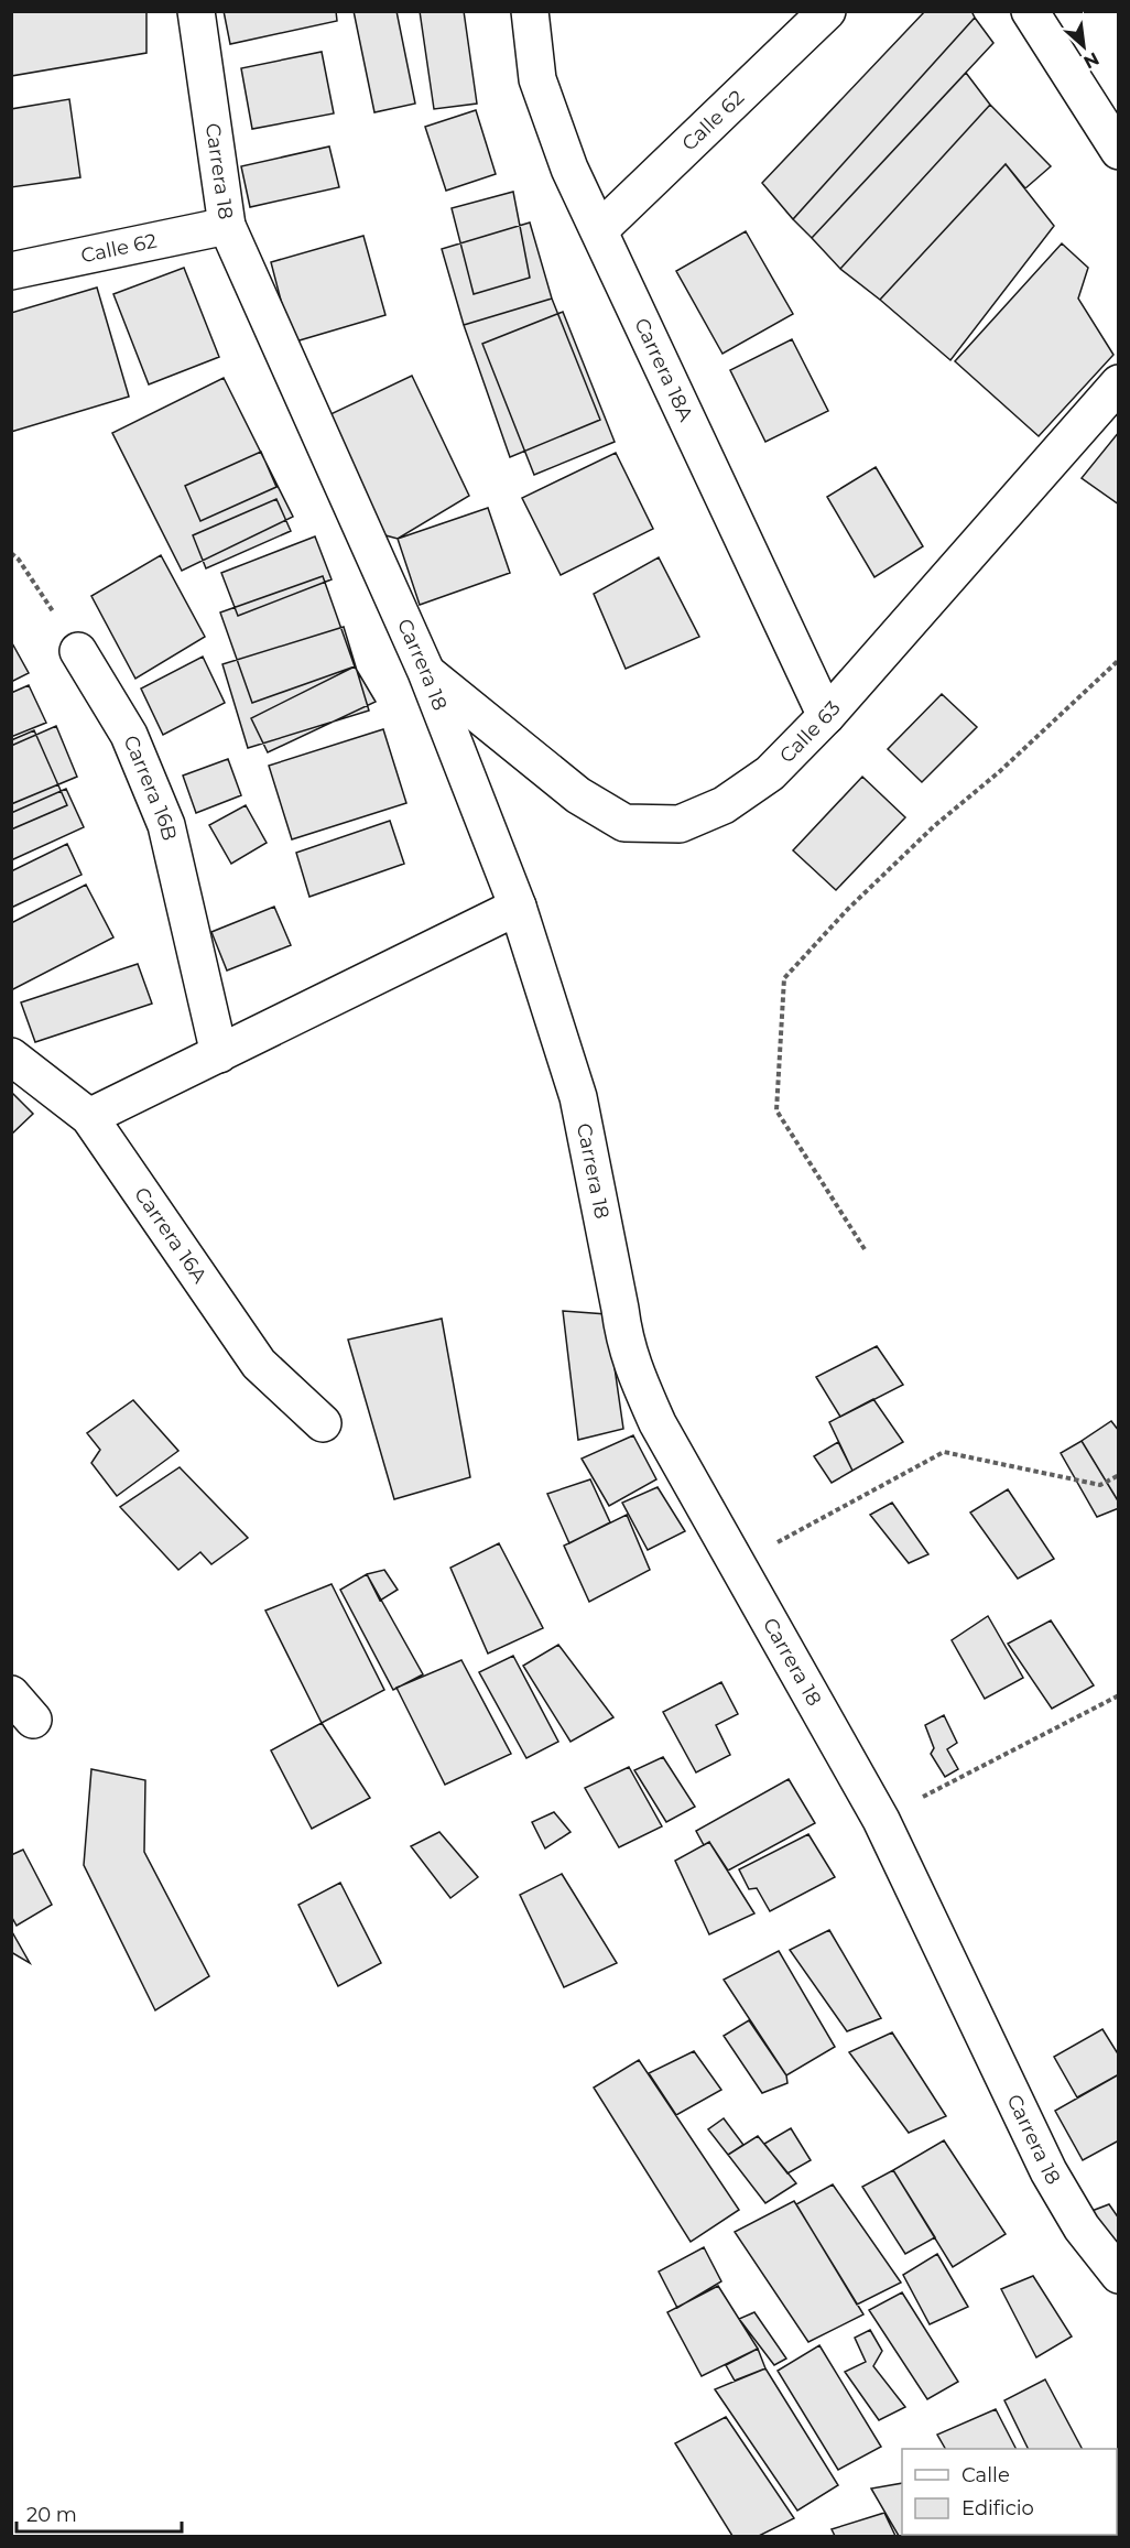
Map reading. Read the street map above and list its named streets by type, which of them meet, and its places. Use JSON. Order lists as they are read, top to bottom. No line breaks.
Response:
{"streets":{"street":["Calle 62","Carrera 18","Carrera 18A","Calle 63","Carrera 16B","Carrera 16A"]},"crossings":[["Calle 62","Carrera 18"],["Calle 62","Carrera 18A"],["Carrera 18","Calle 63"],["Carrera 18A","Calle 63"]],"legend":["Calle","Edificio"],"scale_bar":"20 m","north":"bottom right"}
